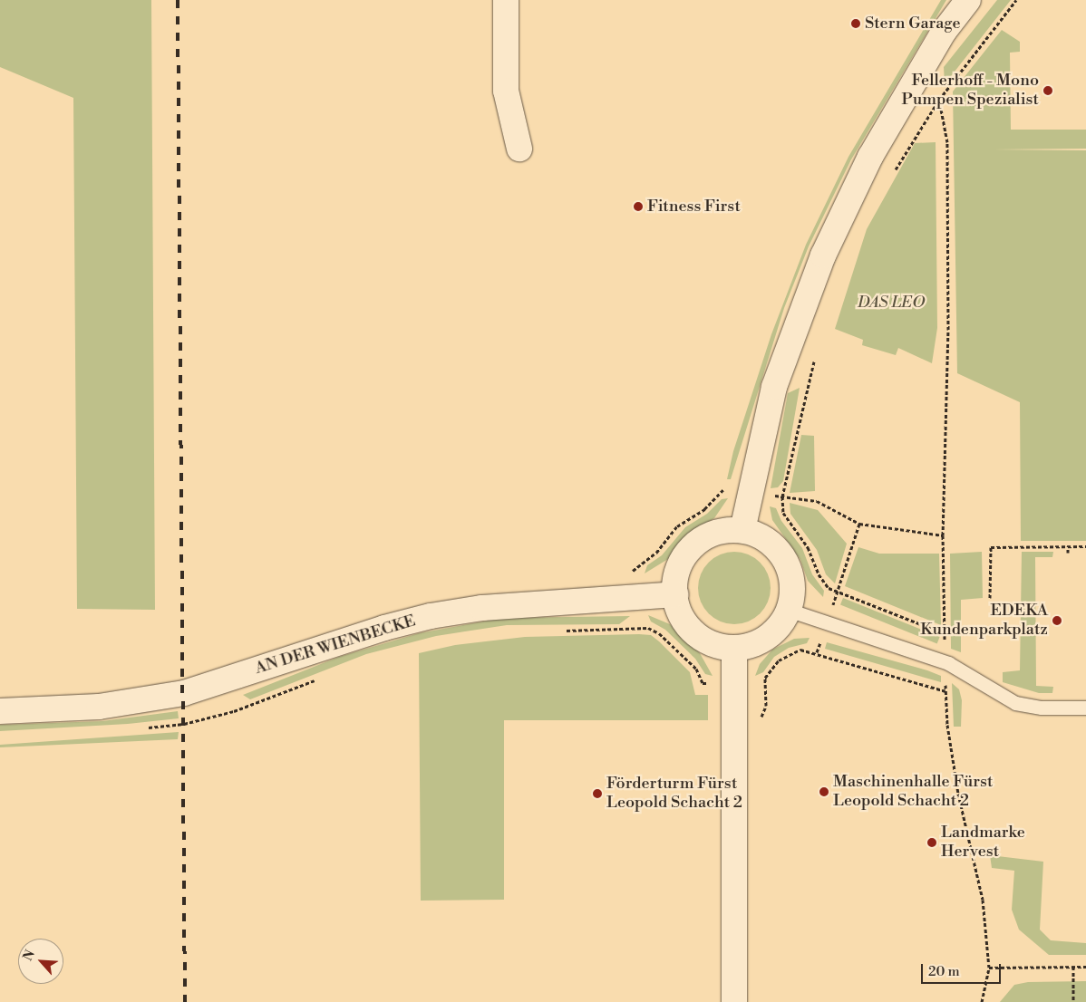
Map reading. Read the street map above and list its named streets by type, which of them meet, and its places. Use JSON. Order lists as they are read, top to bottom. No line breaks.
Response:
{"streets":{"street":["AN DER WIENBECKE"]},"parks":["DAS LEO"],"places":["Stern Garage","Fellerhoff - Mono Pumpen Spezialist","Fitness First","EDEKA Kundenparkplatz","Maschinenhalle Fürst Leopold Schacht 2","Förderturm Fürst Leopold Schacht 2","Landmarke Hervest"],"scale_bar":"20 m","north":"top left"}
